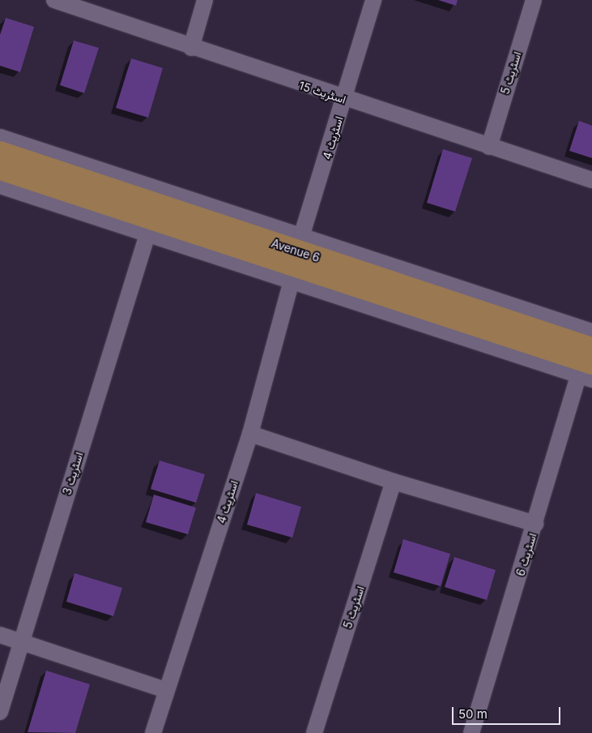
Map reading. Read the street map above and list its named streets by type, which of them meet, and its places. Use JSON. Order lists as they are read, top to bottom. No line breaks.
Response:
{"streets":{"main road":["Avenue 6"],"street":["اسٹریٹ 5","اسٹریٹ 15","اسٹریٹ 4","اسٹریٹ 3","اسٹریٹ 6"]},"crossings":[["اسٹریٹ 5","اسٹریٹ 15"],["اسٹریٹ 15","اسٹریٹ 4"],["اسٹریٹ 4","Avenue 6"],["Avenue 6","اسٹریٹ 6"]],"scale_bar":"50 m"}
